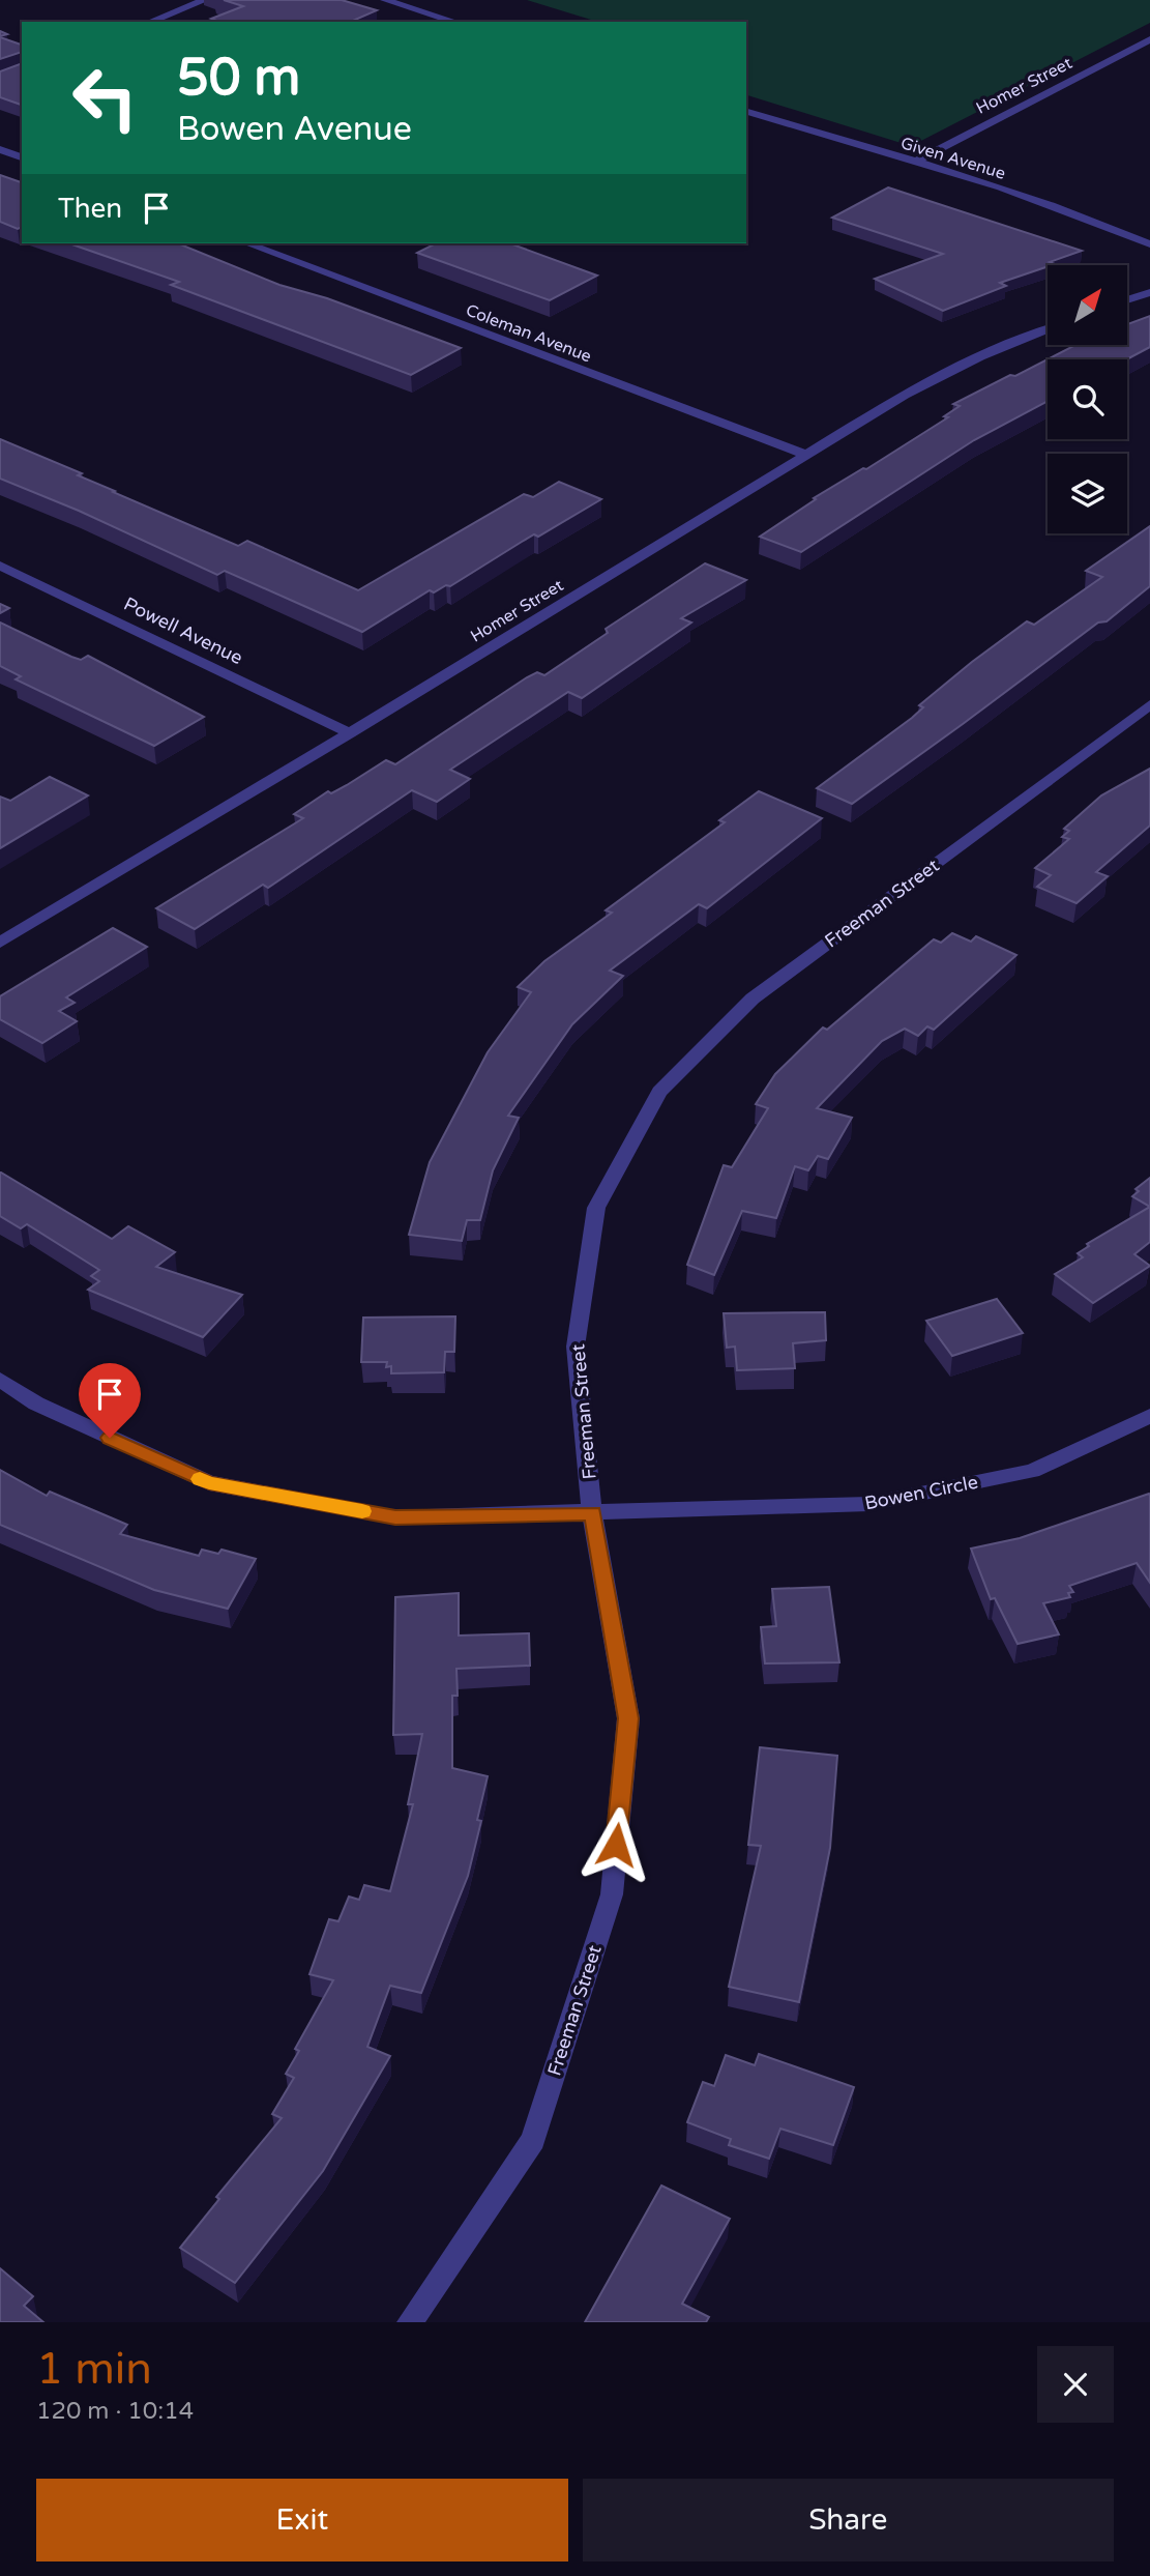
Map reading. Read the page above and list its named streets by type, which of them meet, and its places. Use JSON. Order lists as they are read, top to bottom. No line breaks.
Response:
{"streets":{"street":["Homer Street","Given Avenue","Coleman Avenue","Powell Avenue","Freeman Street","Bowen Circle"]},"crossings":[["Homer Street","Given Avenue"],["Homer Street","Coleman Avenue"],["Homer Street","Powell Avenue"],["Freeman Street","Bowen Circle"]],"north":"top right","page":{"turn":["50 m","Bowen Avenue"],"then":"Then","heading":["1 min","120 m · 10:14"],"buttons":["Exit","Share"]}}
